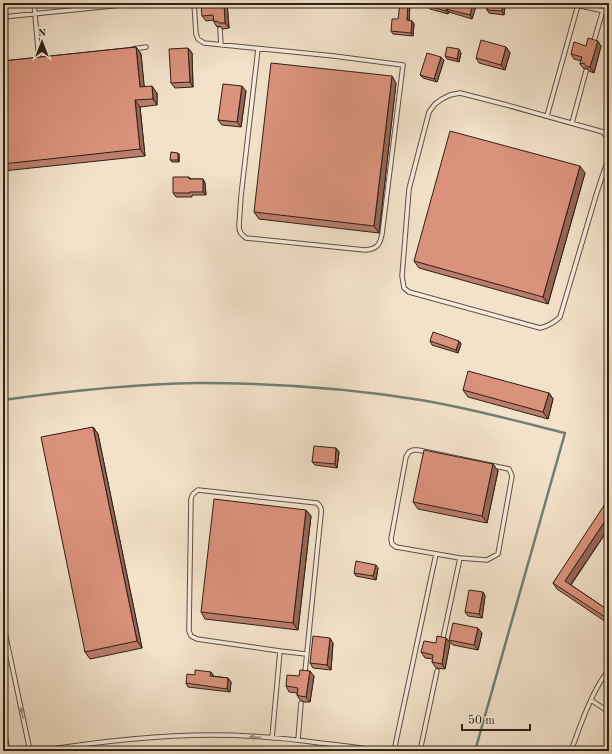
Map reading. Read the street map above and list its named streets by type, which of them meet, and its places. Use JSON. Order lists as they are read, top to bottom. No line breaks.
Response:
{"scale_bar":"50 m","north":"top"}
